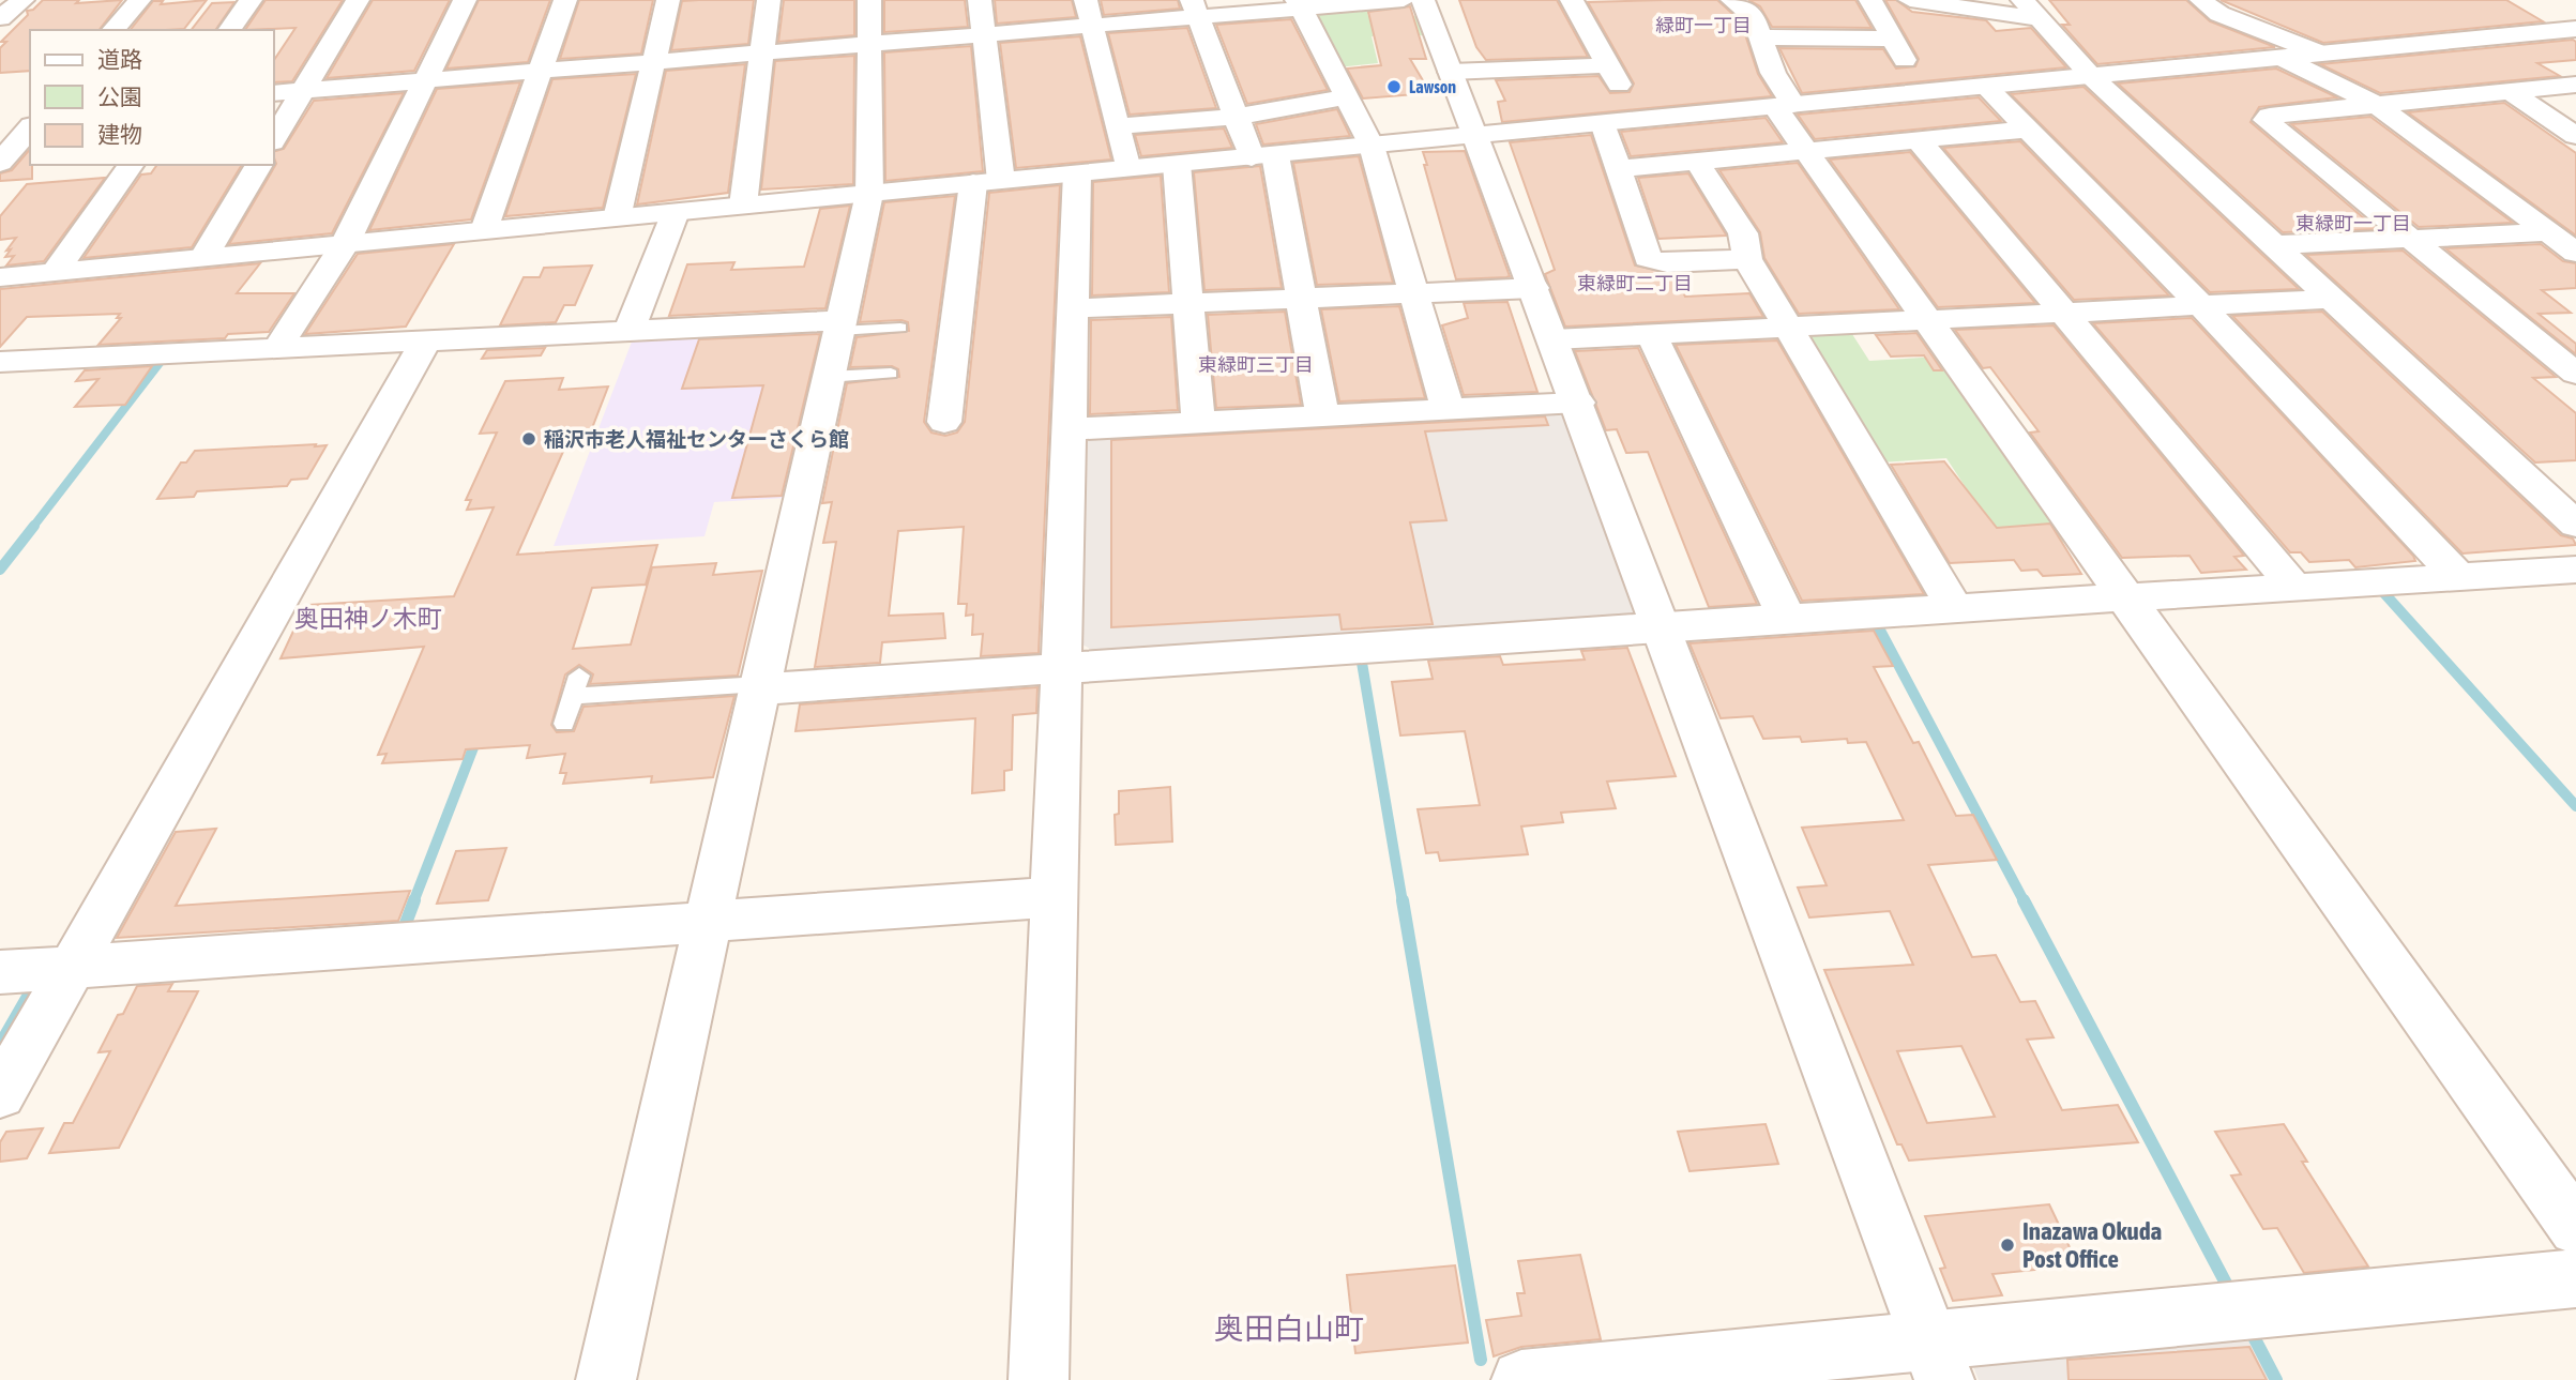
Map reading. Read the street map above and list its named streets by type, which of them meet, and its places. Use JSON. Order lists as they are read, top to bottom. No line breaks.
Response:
{"districts":["緑町一丁目","東緑町一丁目","東緑町二丁目","東緑町三丁目","奥田神ノ木町","奥田白山町"],"places":["Lawson","稲沢市老人福祉センターさくら館","Inazawa Okuda Post Office"],"legend":["道路","公園","建物"]}
